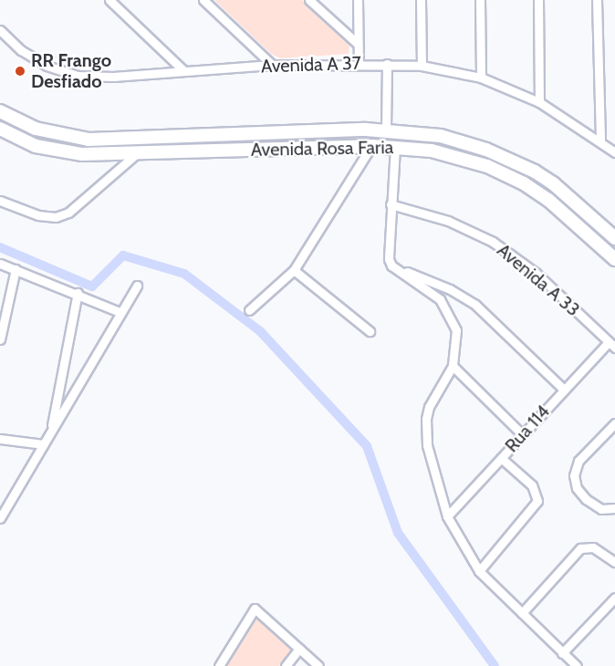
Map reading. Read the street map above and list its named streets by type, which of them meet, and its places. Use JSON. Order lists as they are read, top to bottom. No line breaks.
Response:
{"streets":{"street":["Avenida A 37","Avenida Rosa Faria","Avenida A 33","Rua 114"]},"crossings":[["Avenida A 33","Rua 114"]],"places":["RR Frango Desfiado"]}
